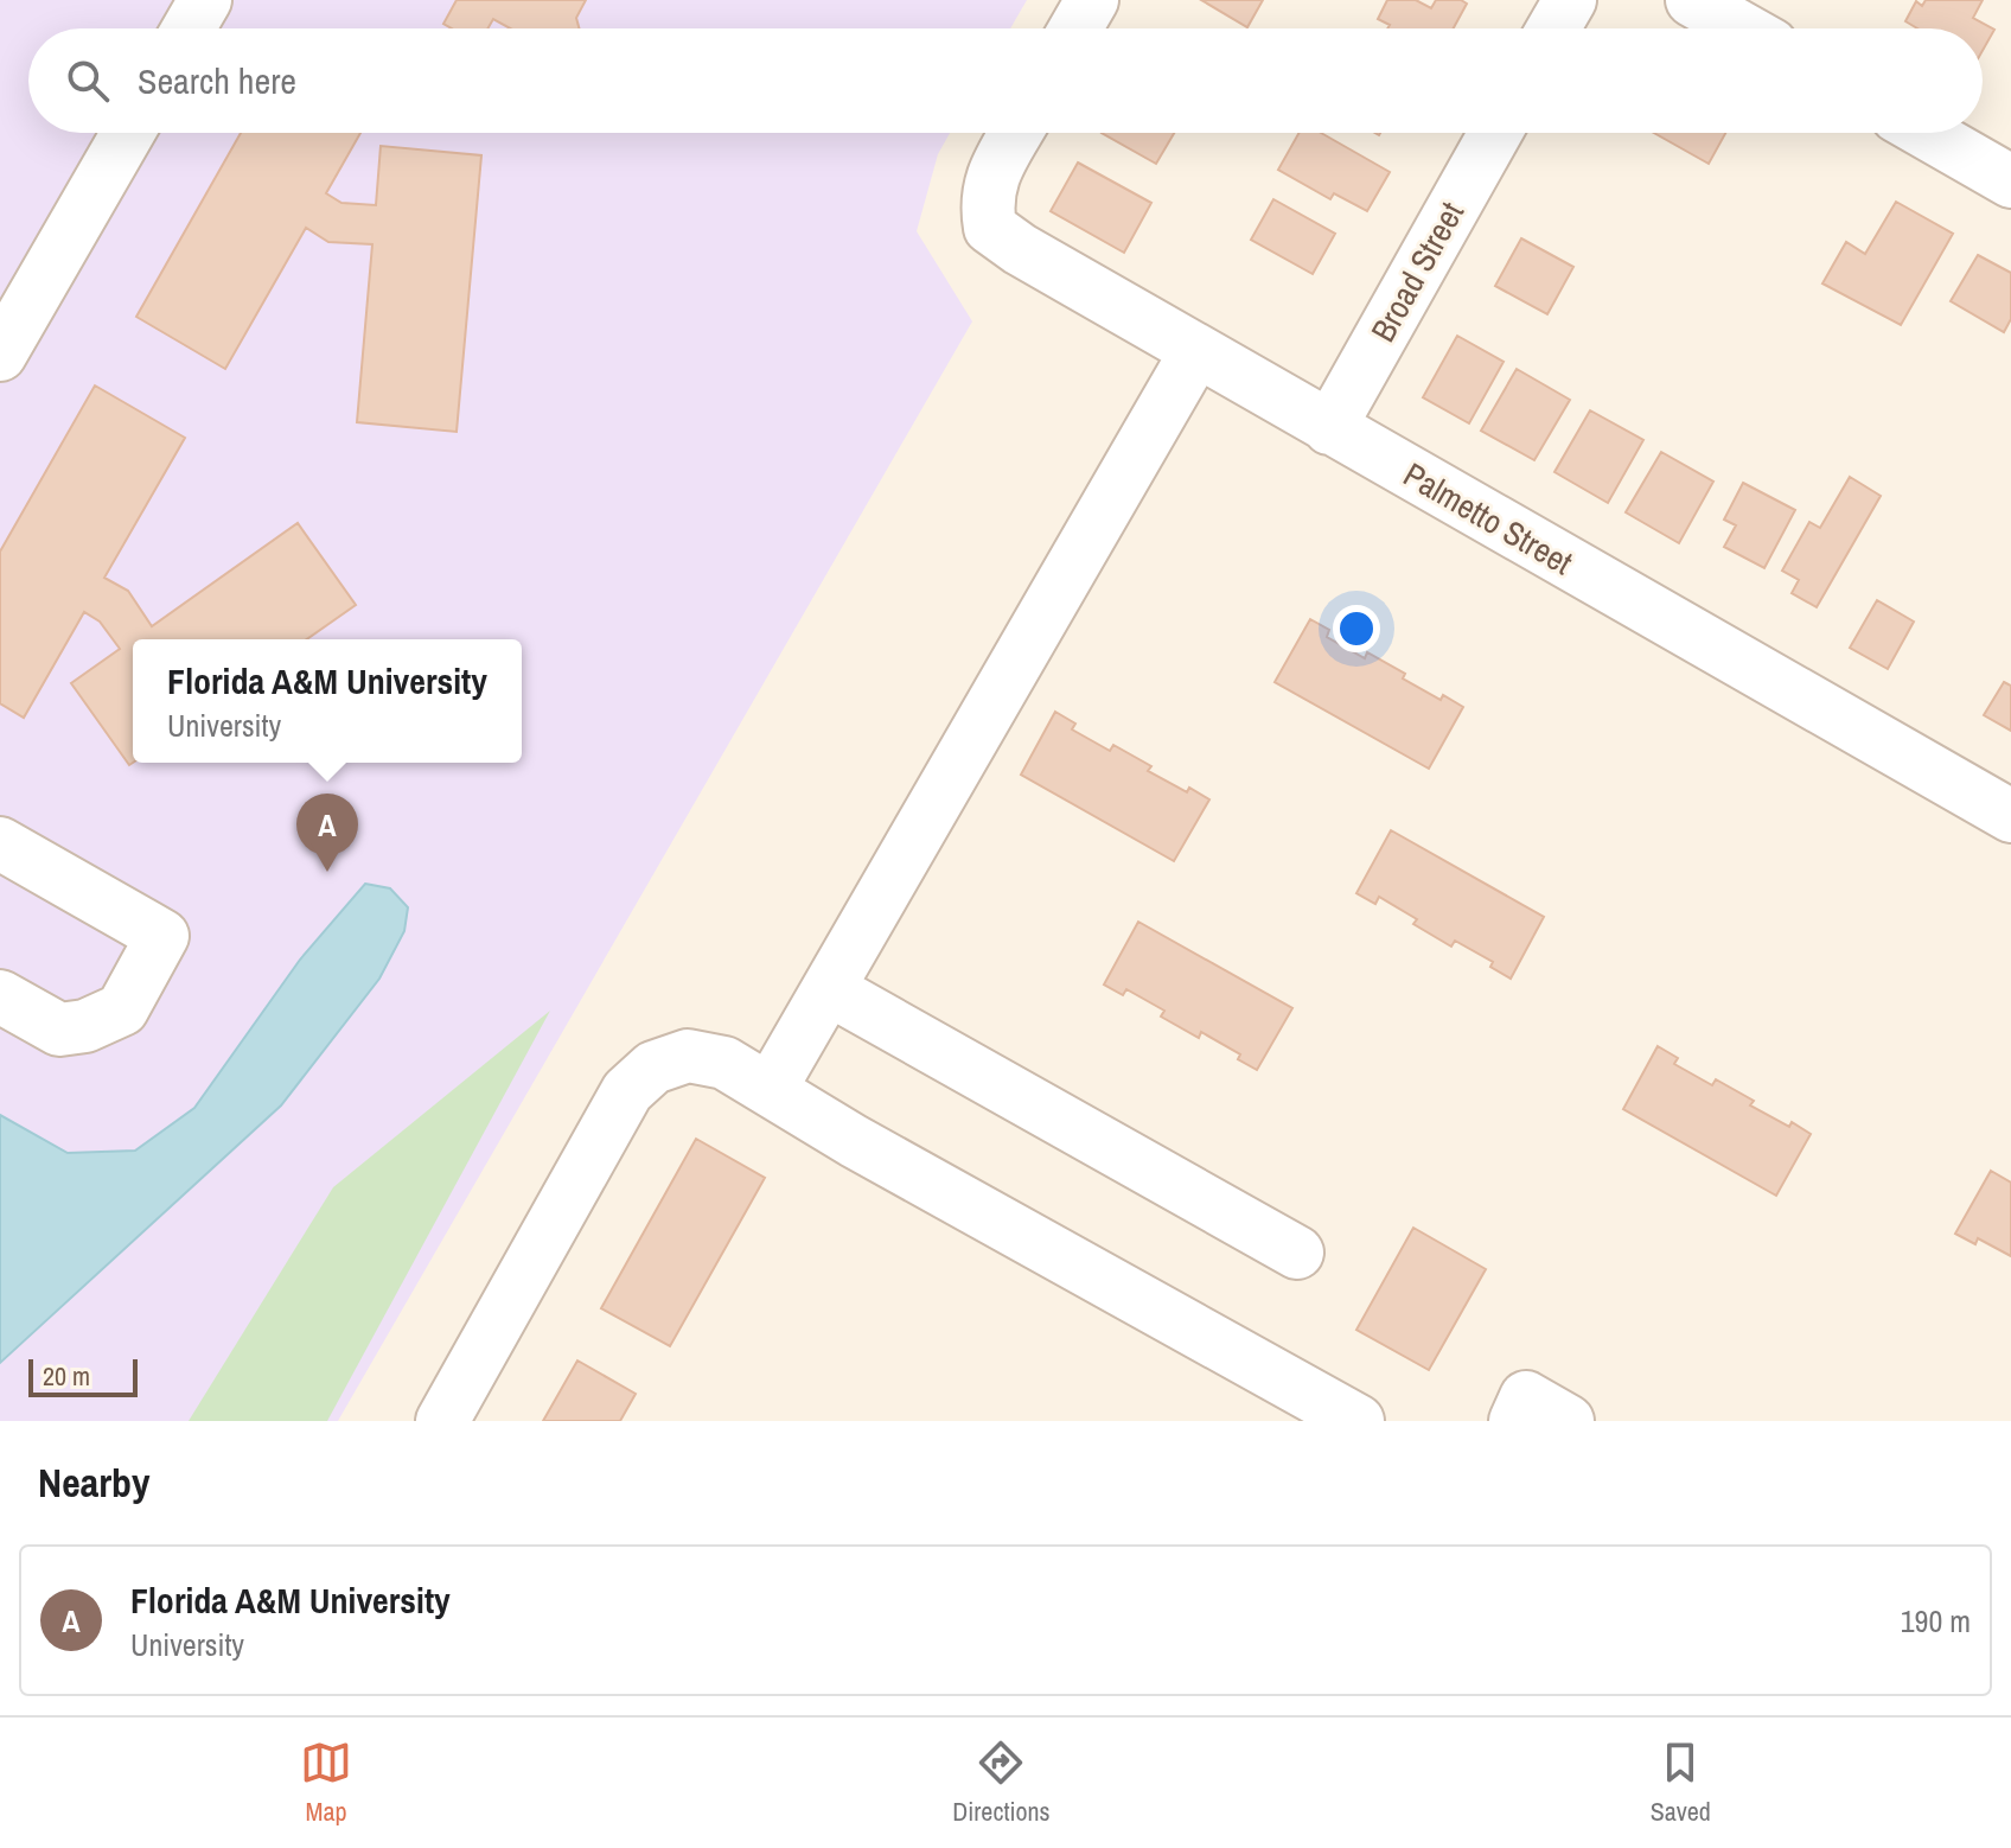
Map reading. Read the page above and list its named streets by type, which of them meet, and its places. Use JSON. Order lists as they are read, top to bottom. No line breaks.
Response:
{"streets":{"street":["Broad Street","Palmetto Street"]},"crossings":[["Broad Street","Palmetto Street"]],"scale_bar":"20 m","page":{"search":"Search here","popup":["Florida A&M University","University"],"pins":"A","scale":"20 m","heading":"Nearby","list":[{"mark":"A","name":"Florida A&M University","note":"University","value":"190 m"}],"nav":["Map","Directions","Saved"]}}
